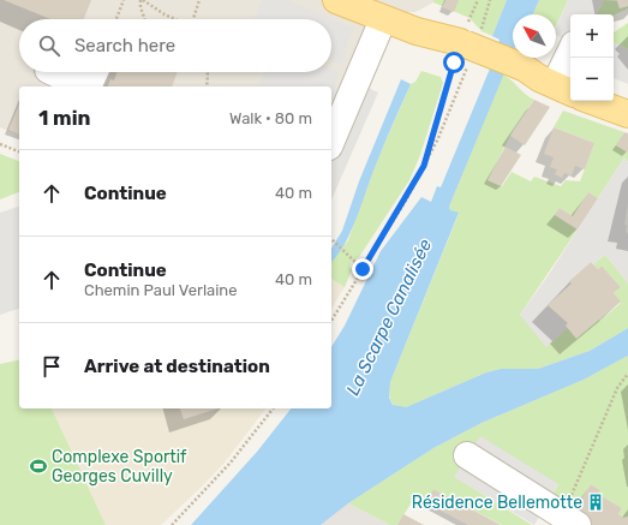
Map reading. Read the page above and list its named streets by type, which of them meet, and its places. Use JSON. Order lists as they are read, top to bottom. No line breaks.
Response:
{"water":["La Scarpe Canalisée"],"places":{"sports":["Complexe Sportif Georges Cuvilly"],"building":["Résidence Bellemotte"]},"north":"top left","page":{"map_buttons":["+","−"],"search":"Search here","heading":["1 min","Walk · 80 m"],"list":[["Continue","40 m"],["Continue","Chemin Paul Verlaine","40 m"],"Arrive at destination"]}}
